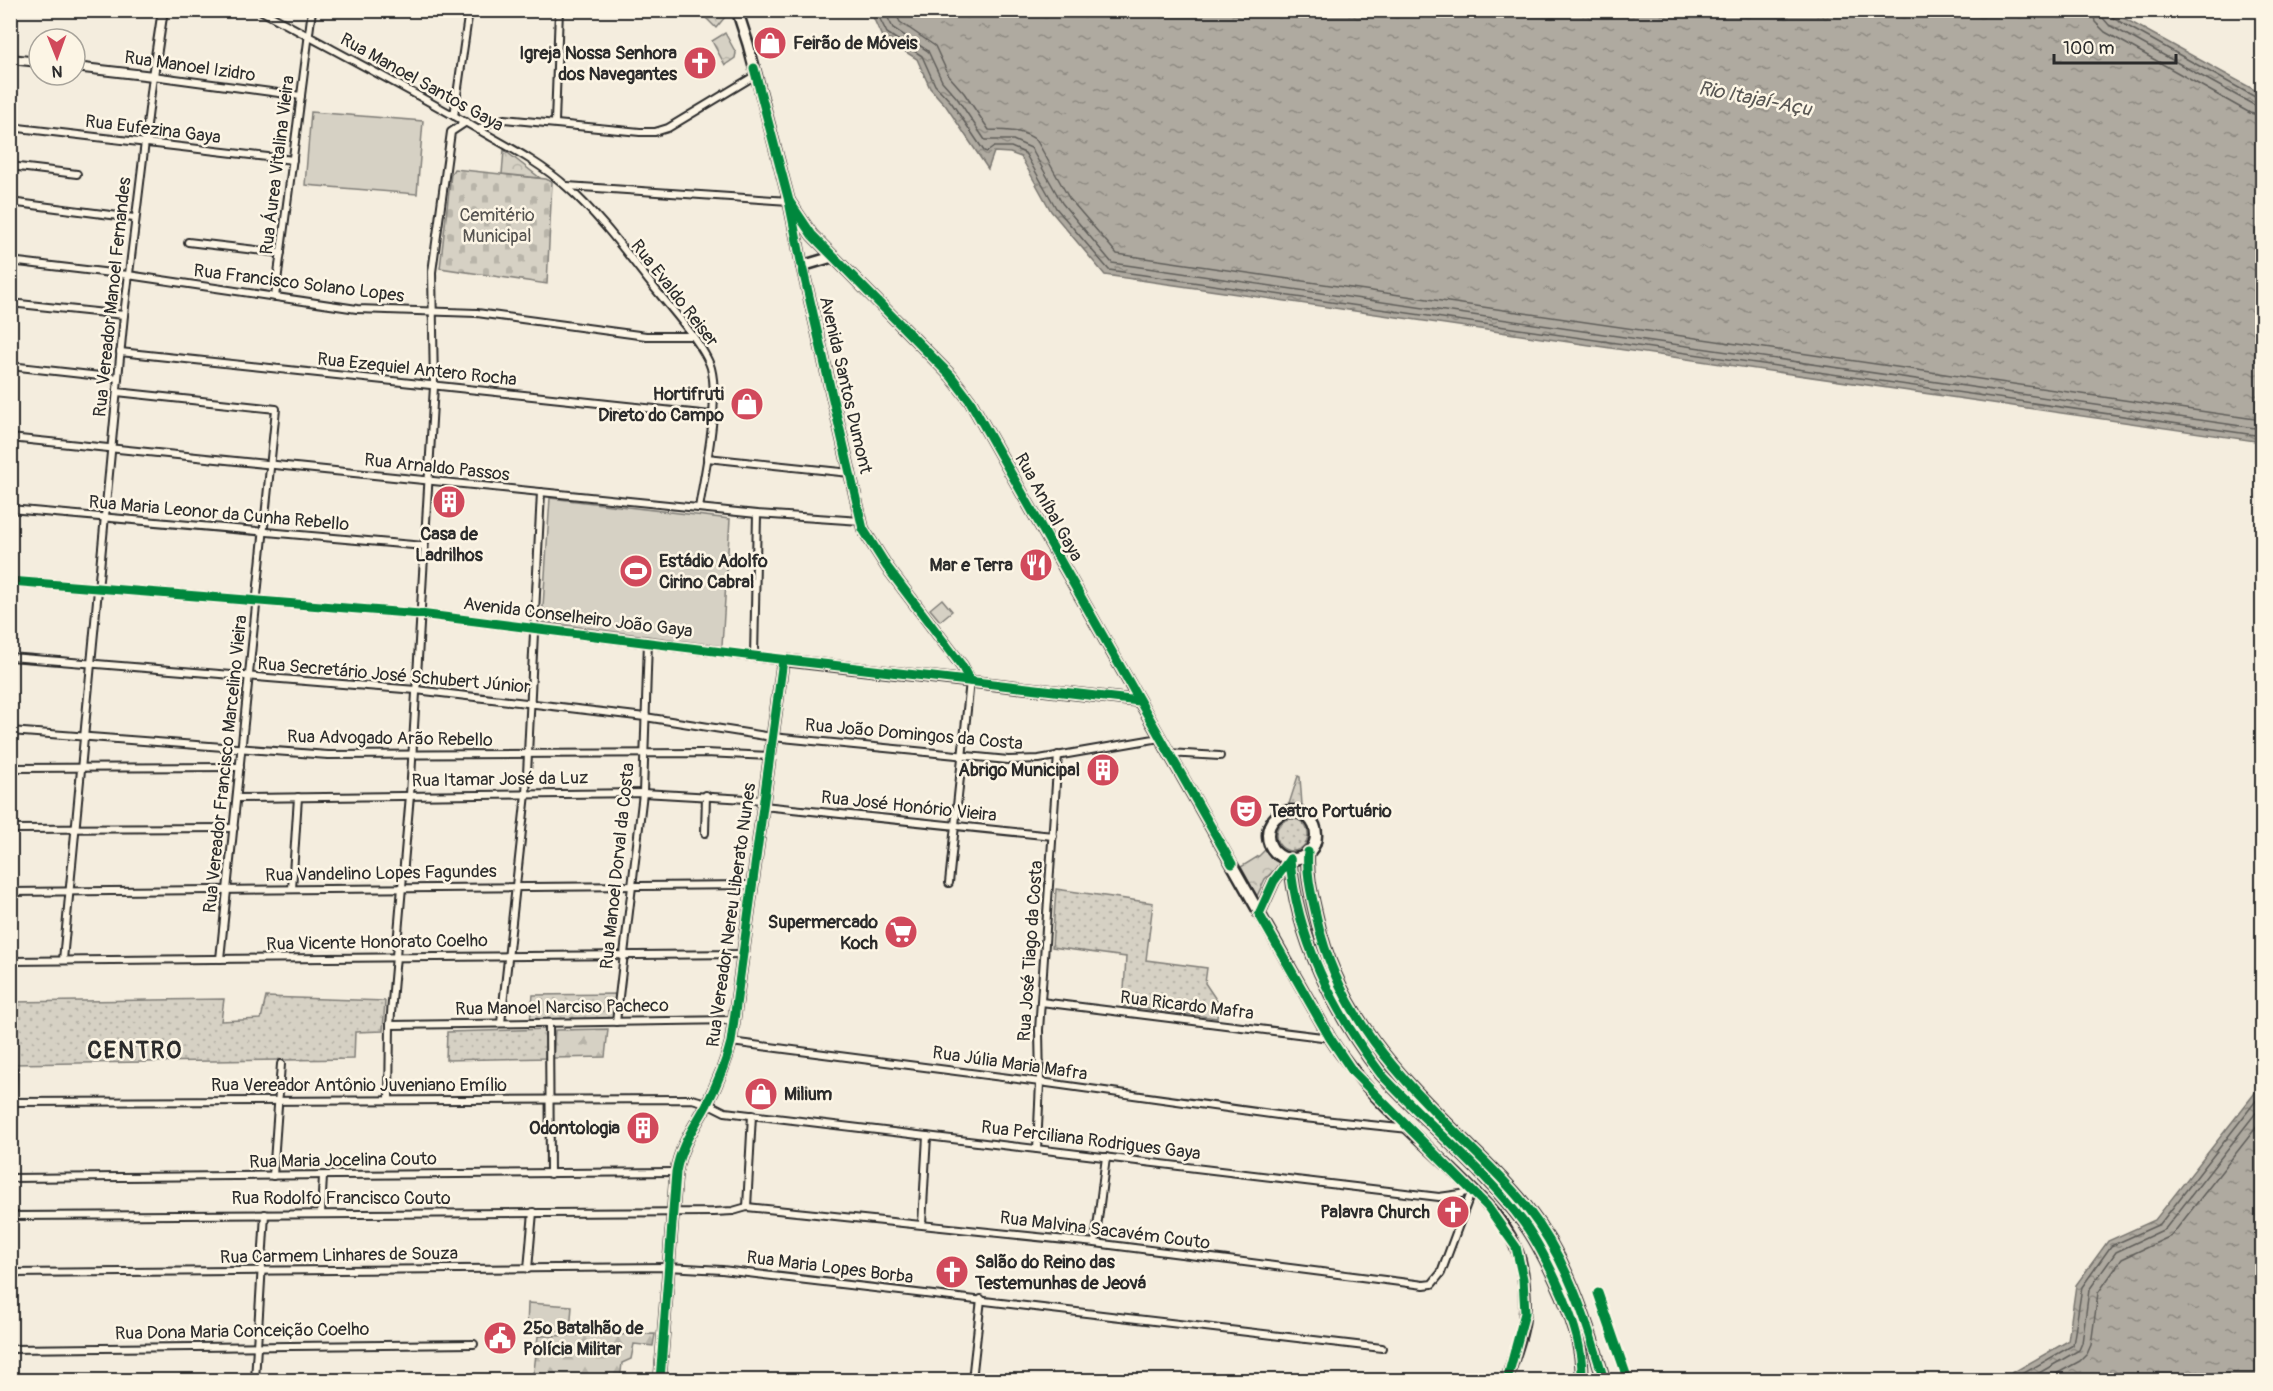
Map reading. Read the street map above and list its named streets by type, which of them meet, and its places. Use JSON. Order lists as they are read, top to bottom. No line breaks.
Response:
{"streets":{"main road":["Avenida Santos Dumont","Rua Aníbal Gaya","Avenida Conselheiro João Gaya","Rua Vereador Nereu Liberato Nunes"],"street":["Rua Manoel Izidro","Rua Manoel Santos Gaya","Rua Eufezina Gaya","Rua Áurea Vitalina Vieira","Rua Francisco Solano Lopes","Rua Evaldo Reiser","Rua Vereador Manoel Fernandes","Rua Ezequiel Antero Rocha","Rua Arnaldo Passos","Rua Maria Leonor da Cunha Rebello","Rua Secretário José Schubert Júnior","Rua João Domingos da Costa","Rua Advogado Arão Rebello","Rua Vereador Francisco Marcelino Vieira","Rua Itamar José da Luz","Rua José Honório Vieira","Rua Manoel Dorval da Costa","Rua Vandelino Lopes Fagundes","Rua Vicente Honorato Coelho","Rua José Tiago da Costa","Rua Ricardo Mafra","Rua Manoel Narciso Pacheco","Rua Júlia Maria Mafra","Rua Vereador Antônio Juveniano Emílio","Rua Perciliana Rodrigues Gaya","Rua Maria Jocelina Couto","Rua Rodolfo Francisco Couto","Rua Malvina Sacavém Couto","Rua Carmem Linhares de Souza","Rua Maria Lopes Borba","Rua Dona Maria Conceição Coelho"]},"crossings":[["Rua Manoel Izidro","Rua Áurea Vitalina Vieira"],["Rua Manoel Izidro","Rua Vereador Manoel Fernandes"],["Rua Manoel Santos Gaya","Rua Áurea Vitalina Vieira"],["Rua Manoel Santos Gaya","Rua Evaldo Reiser"],["Rua Eufezina Gaya","Rua Áurea Vitalina Vieira"],["Rua Eufezina Gaya","Rua Vereador Manoel Fernandes"],["Rua Áurea Vitalina Vieira","Rua Francisco Solano Lopes"],["Rua Francisco Solano Lopes","Rua Evaldo Reiser"],["Rua Francisco Solano Lopes","Rua Vereador Manoel Fernandes"],["Rua Evaldo Reiser","Rua Ezequiel Antero Rocha"],["Rua Evaldo Reiser","Rua Arnaldo Passos"],["Rua Vereador Manoel Fernandes","Rua Ezequiel Antero Rocha"],["Rua Vereador Manoel Fernandes","Rua Arnaldo Passos"],["Rua Vereador Manoel Fernandes","Rua Maria Leonor da Cunha Rebello"],["Rua Vereador Manoel Fernandes","Avenida Conselheiro João Gaya"],["Rua Vereador Manoel Fernandes","Rua Secretário José Schubert Júnior"],["Rua Vereador Manoel Fernandes","Rua Advogado Arão Rebello"],["Rua Vereador Manoel Fernandes","Rua Vereador Francisco Marcelino Vieira"],["Rua Vereador Manoel Fernandes","Rua Vandelino Lopes Fagundes"],["Rua Vereador Manoel Fernandes","Rua Vicente Honorato Coelho"],["Avenida Santos Dumont","Rua Arnaldo Passos"],["Avenida Santos Dumont","Rua Aníbal Gaya"],["Avenida Santos Dumont","Avenida Conselheiro João Gaya"],["Rua Arnaldo Passos","Rua Vereador Francisco Marcelino Vieira"],["Rua Aníbal Gaya","Avenida Conselheiro João Gaya"],["Rua Aníbal Gaya","Rua João Domingos da Costa"],["Rua Aníbal Gaya","Rua Ricardo Mafra"],["Rua Aníbal Gaya","Rua Júlia Maria Mafra"],["Rua Aníbal Gaya","Rua Perciliana Rodrigues Gaya"],["Rua Aníbal Gaya","Rua Malvina Sacavém Couto"],["Rua Maria Leonor da Cunha Rebello","Rua Vereador Francisco Marcelino Vieira"],["Avenida Conselheiro João Gaya","Rua Vereador Francisco Marcelino Vieira"],["Avenida Conselheiro João Gaya","Rua Manoel Dorval da Costa"],["Avenida Conselheiro João Gaya","Rua Vereador Nereu Liberato Nunes"],["Rua Secretário José Schubert Júnior","Rua João Domingos da Costa"],["Rua Secretário José Schubert Júnior","Rua Vereador Francisco Marcelino Vieira"],["Rua Secretário José Schubert Júnior","Rua Manoel Dorval da Costa"],["Rua Secretário José Schubert Júnior","Rua Vereador Nereu Liberato Nunes"],["Rua João Domingos da Costa","Rua Vereador Nereu Liberato Nunes"],["Rua João Domingos da Costa","Rua José Tiago da Costa"],["Rua Advogado Arão Rebello","Rua Vereador Francisco Marcelino Vieira"],["Rua Advogado Arão Rebello","Rua Manoel Dorval da Costa"],["Rua Advogado Arão Rebello","Rua Vereador Nereu Liberato Nunes"],["Rua Vereador Francisco Marcelino Vieira","Rua Itamar José da Luz"],["Rua Vereador Francisco Marcelino Vieira","Rua Vandelino Lopes Fagundes"],["Rua Vereador Francisco Marcelino Vieira","Rua Vicente Honorato Coelho"],["Rua Itamar José da Luz","Rua José Honório Vieira"],["Rua Itamar José da Luz","Rua Manoel Dorval da Costa"],["Rua Itamar José da Luz","Rua Vereador Nereu Liberato Nunes"],["Rua José Honório Vieira","Rua Vereador Nereu Liberato Nunes"],["Rua José Honório Vieira","Rua José Tiago da Costa"],["Rua Manoel Dorval da Costa","Rua Vandelino Lopes Fagundes"],["Rua Manoel Dorval da Costa","Rua Vicente Honorato Coelho"],["Rua Manoel Dorval da Costa","Rua Manoel Narciso Pacheco"],["Rua Vandelino Lopes Fagundes","Rua Vereador Nereu Liberato Nunes"],["Rua Vereador Nereu Liberato Nunes","Rua Vicente Honorato Coelho"],["Rua Vereador Nereu Liberato Nunes","Rua Manoel Narciso Pacheco"],["Rua Vereador Nereu Liberato Nunes","Rua Júlia Maria Mafra"],["Rua Vereador Nereu Liberato Nunes","Rua Vereador Antônio Juveniano Emílio"],["Rua Vereador Nereu Liberato Nunes","Rua Perciliana Rodrigues Gaya"],["Rua Vereador Nereu Liberato Nunes","Rua Maria Jocelina Couto"],["Rua Vereador Nereu Liberato Nunes","Rua Rodolfo Francisco Couto"],["Rua Vereador Nereu Liberato Nunes","Rua Malvina Sacavém Couto"],["Rua Vereador Nereu Liberato Nunes","Rua Carmem Linhares de Souza"],["Rua Vereador Nereu Liberato Nunes","Rua Maria Lopes Borba"],["Rua José Tiago da Costa","Rua Ricardo Mafra"],["Rua José Tiago da Costa","Rua Júlia Maria Mafra"],["Rua José Tiago da Costa","Rua Perciliana Rodrigues Gaya"],["Rua Vereador Antônio Juveniano Emílio","Rua Perciliana Rodrigues Gaya"],["Rua Perciliana Rodrigues Gaya","Rua Malvina Sacavém Couto"],["Rua Rodolfo Francisco Couto","Rua Malvina Sacavém Couto"],["Rua Carmem Linhares de Souza","Rua Maria Lopes Borba"]],"districts":["CENTRO"],"water":["Rio Itajaí-Açu"],"parks":["Cemitério Municipal"],"places":{"shop":["Feirão de Móveis","Hortifruti Direto do Campo","Milium"],"church":["Igreja Nossa Senhora dos Navegantes","Palavra Church","Salão do Reino das Testemunhas de Jeová"],"building":["Casa de Ladrilhos","Abrigo Municipal","Odontologia"],"restaurant":["Mar e Terra"],"sports":["Estádio Adolfo Cirino Cabral"],"theatre":["Teatro Portuário"],"supermarket":["Supermercado Koch"],"public building":["25º Batalhão de Polícia Militar"]},"scale_bar":"100 m","north":"bottom"}
